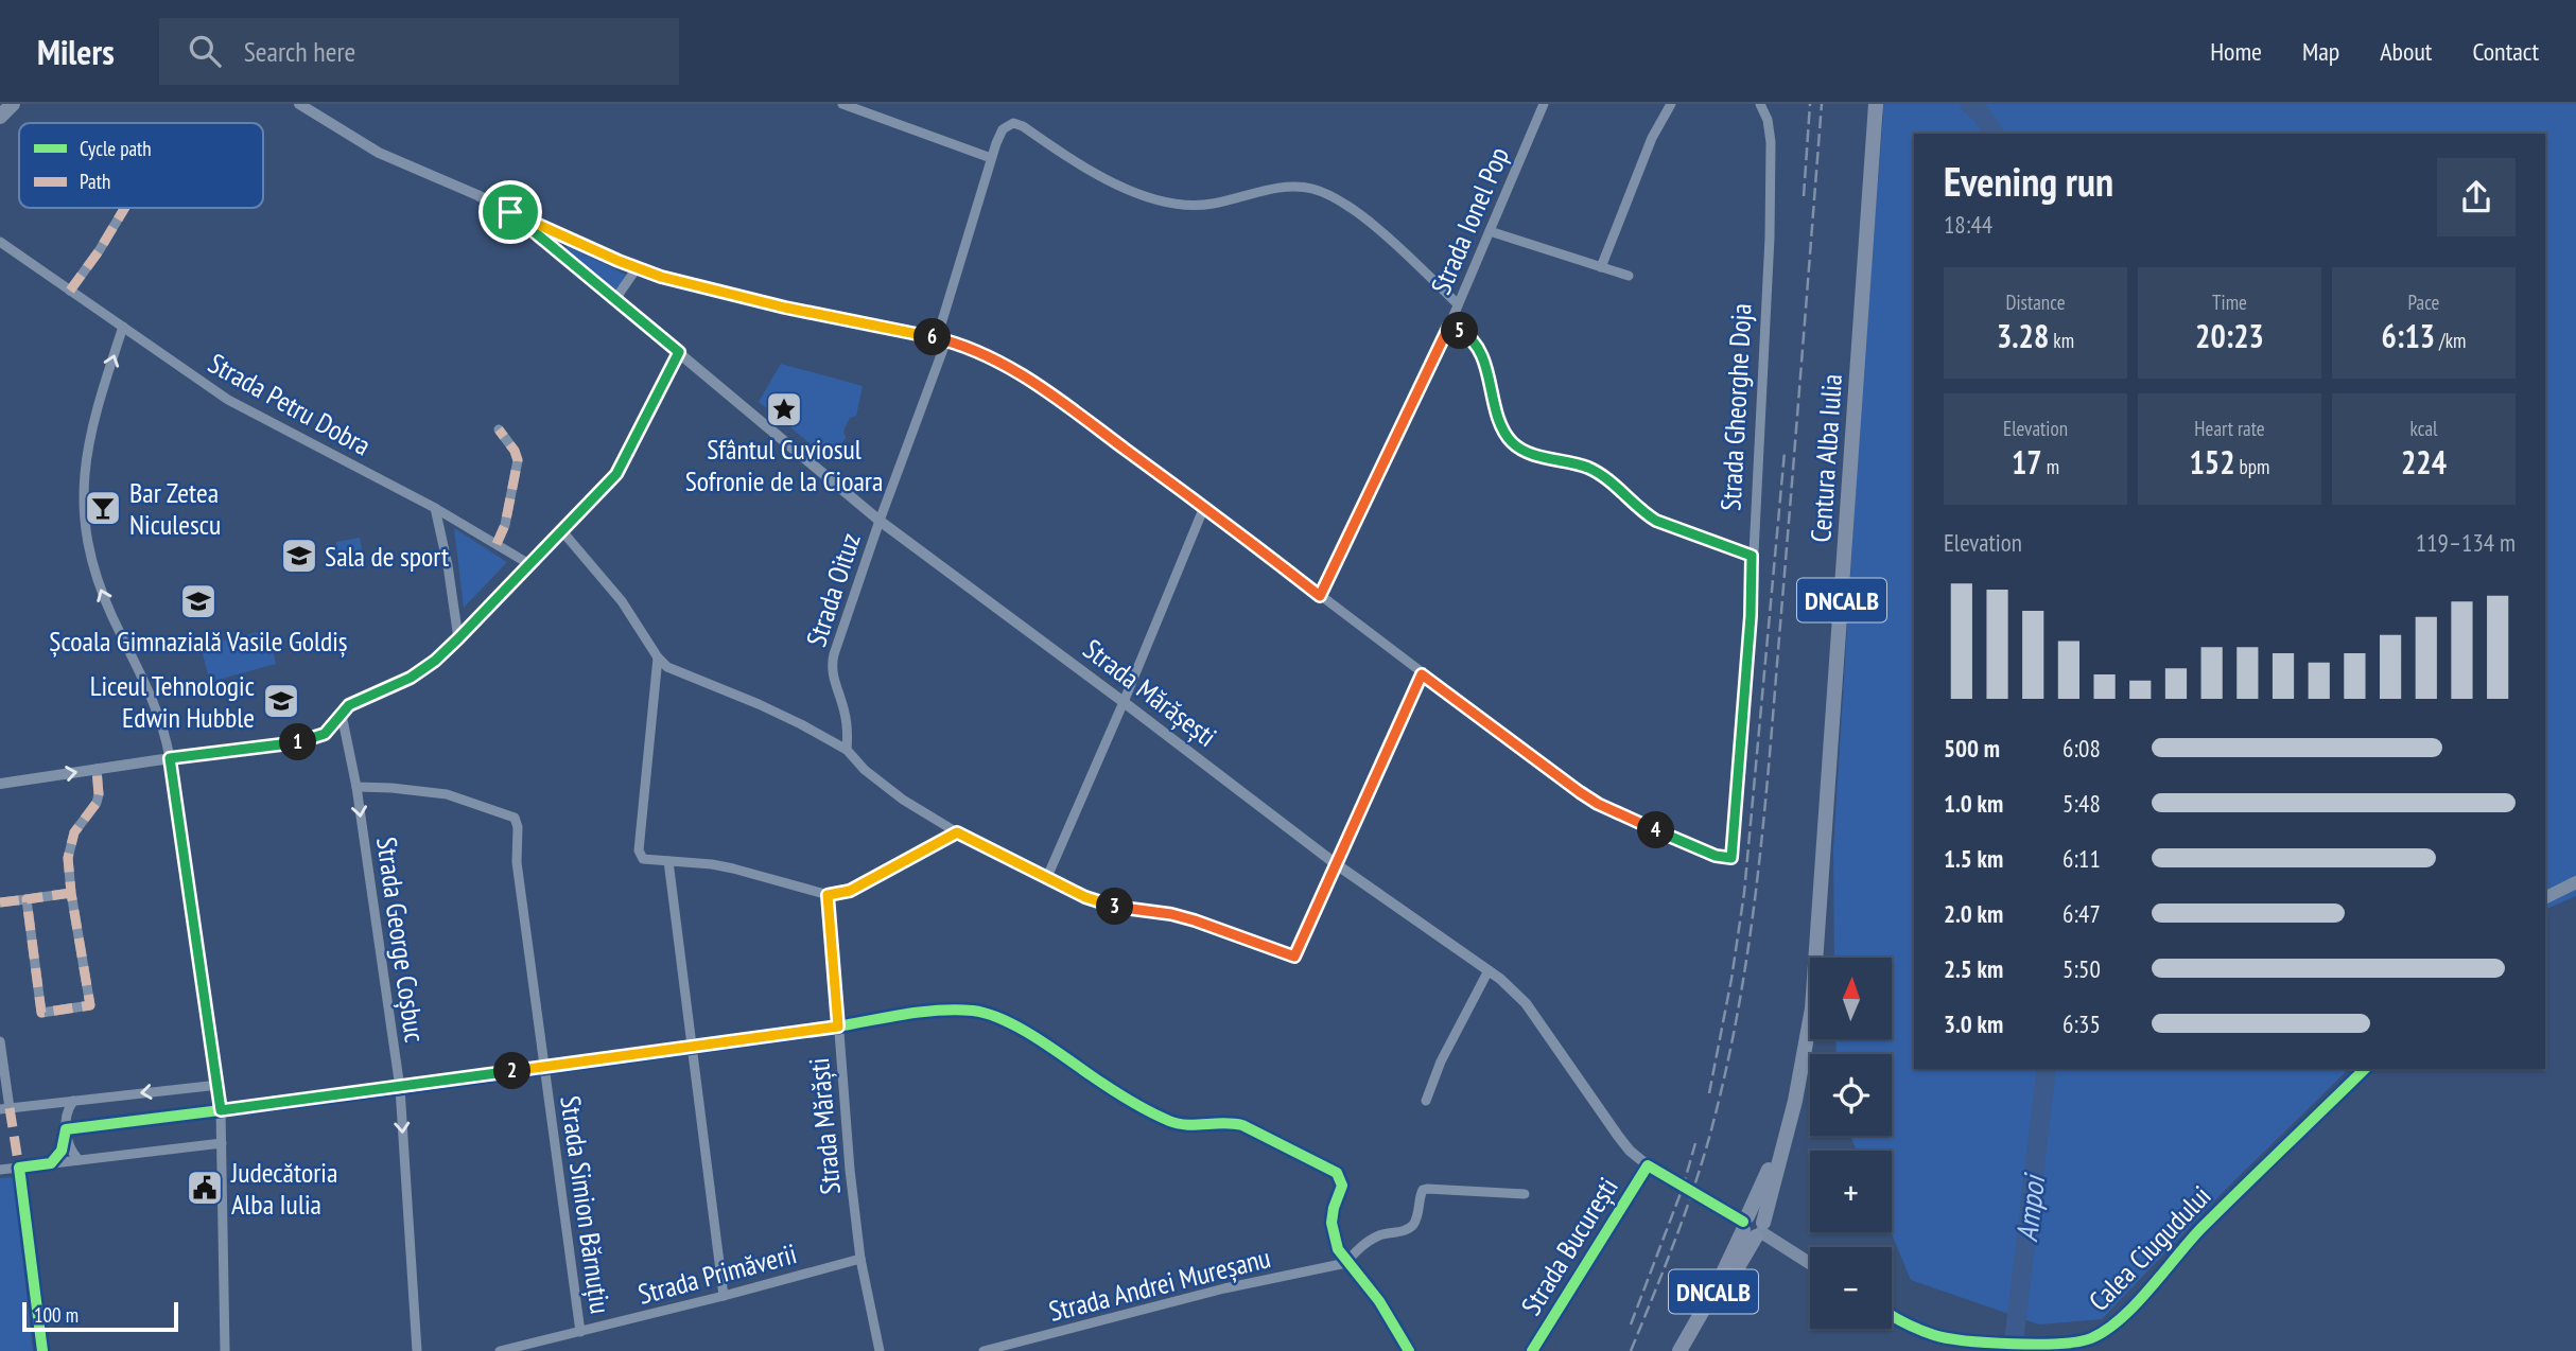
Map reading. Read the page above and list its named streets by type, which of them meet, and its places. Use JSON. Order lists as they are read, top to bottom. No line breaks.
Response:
{"streets":{"main road":["Centura Alba Iulia","DNCALB","Strada Mărășești","Strada București","Calea Ciugudului"],"street":["Strada Ionel Pop","Strada Petru Dobra","Strada Gheorghe Doja","Strada Oituz","Strada George Coșbuc","Strada Mărăști","Strada Simion Bărnuțiu","Strada Primăverii","Strada Andrei Mureșanu"]},"crossings":[["Strada Ionel Pop","Strada Gheorghe Doja"],["Strada Ionel Pop","Strada Oituz"],["Strada Gheorghe Doja","Strada Oituz"],["Strada Gheorghe Doja","Strada Mărășești"],["Centura Alba Iulia","Strada Mărășești"],["Strada Oituz","Strada Mărășești"],["Strada Mărășești","Strada București"],["Strada George Coșbuc","Strada Simion Bărnuțiu"],["Strada Mărăști","Strada Primăverii"],["Strada Simion Bărnuțiu","Strada Primăverii"]],"one_way":["Strada George Coșbuc"],"water":["Ampoi"],"places":{"place":["Sfântul Cuviosul Sofronie de la Cioara"],"bar":["Bar Zetea Niculescu"],"school or university":["Sala de sport","Școala Gimnazială Vasile Goldiș","Liceul Tehnologic Edwin Hubble"],"public building":["Judecătoria Alba Iulia"]},"legend":["Cycle path","Path"],"scale_bar":"100 m","north":"top","page":{"header":"Milers","search":"Search here","nav":["Home","Map","About","Contact"],"heading":["Evening run","18:44"],"stats":[["Distance","3.28 km"],["Time","20:23"],["Pace","6:13 /km"],["Elevation","17 m"],["Heart rate","152 bpm"],["kcal","224"]],"pins":["5","6","1","4","3","2"],"chart":["Elevation","119–134 m"],"list":[{"name":"500 m","note":"6:08"},{"name":"1.0 km","note":"5:48"},{"name":"1.5 km","note":"6:11"},{"name":"2.0 km","note":"6:47"},{"name":"2.5 km","note":"5:50"},{"name":"3.0 km","note":"6:35"}],"map_buttons":["+","−"],"scale":"100 m"}}
